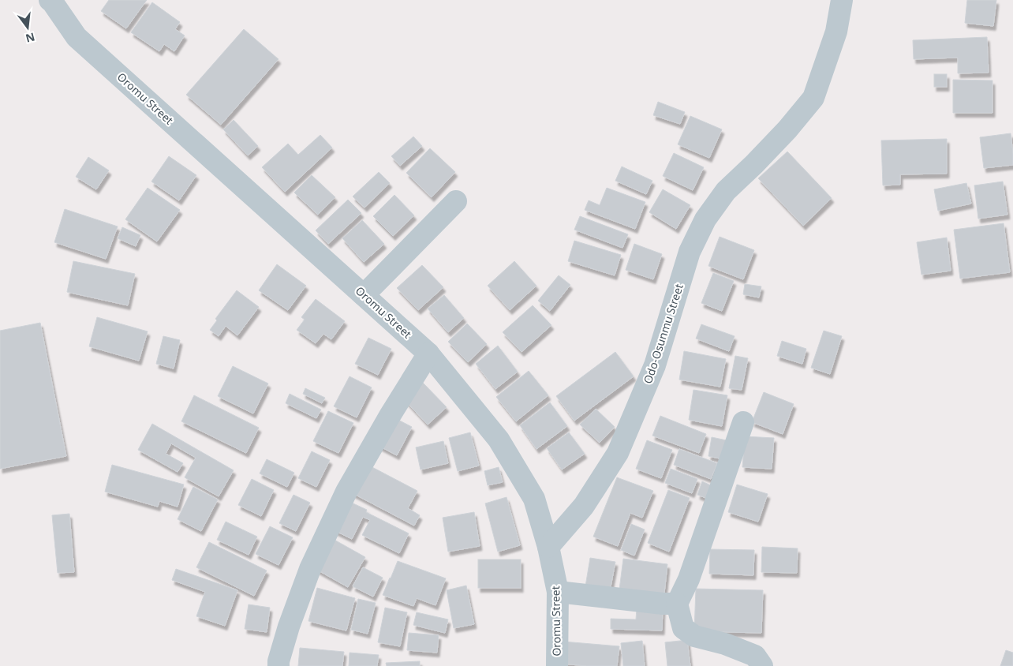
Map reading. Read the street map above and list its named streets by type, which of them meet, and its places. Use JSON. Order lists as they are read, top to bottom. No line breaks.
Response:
{"streets":{"street":["Oromu Street","Odo-Osunmu Street"]},"crossings":[["Oromu Street","Odo-Osunmu Street"]],"north":"bottom"}
